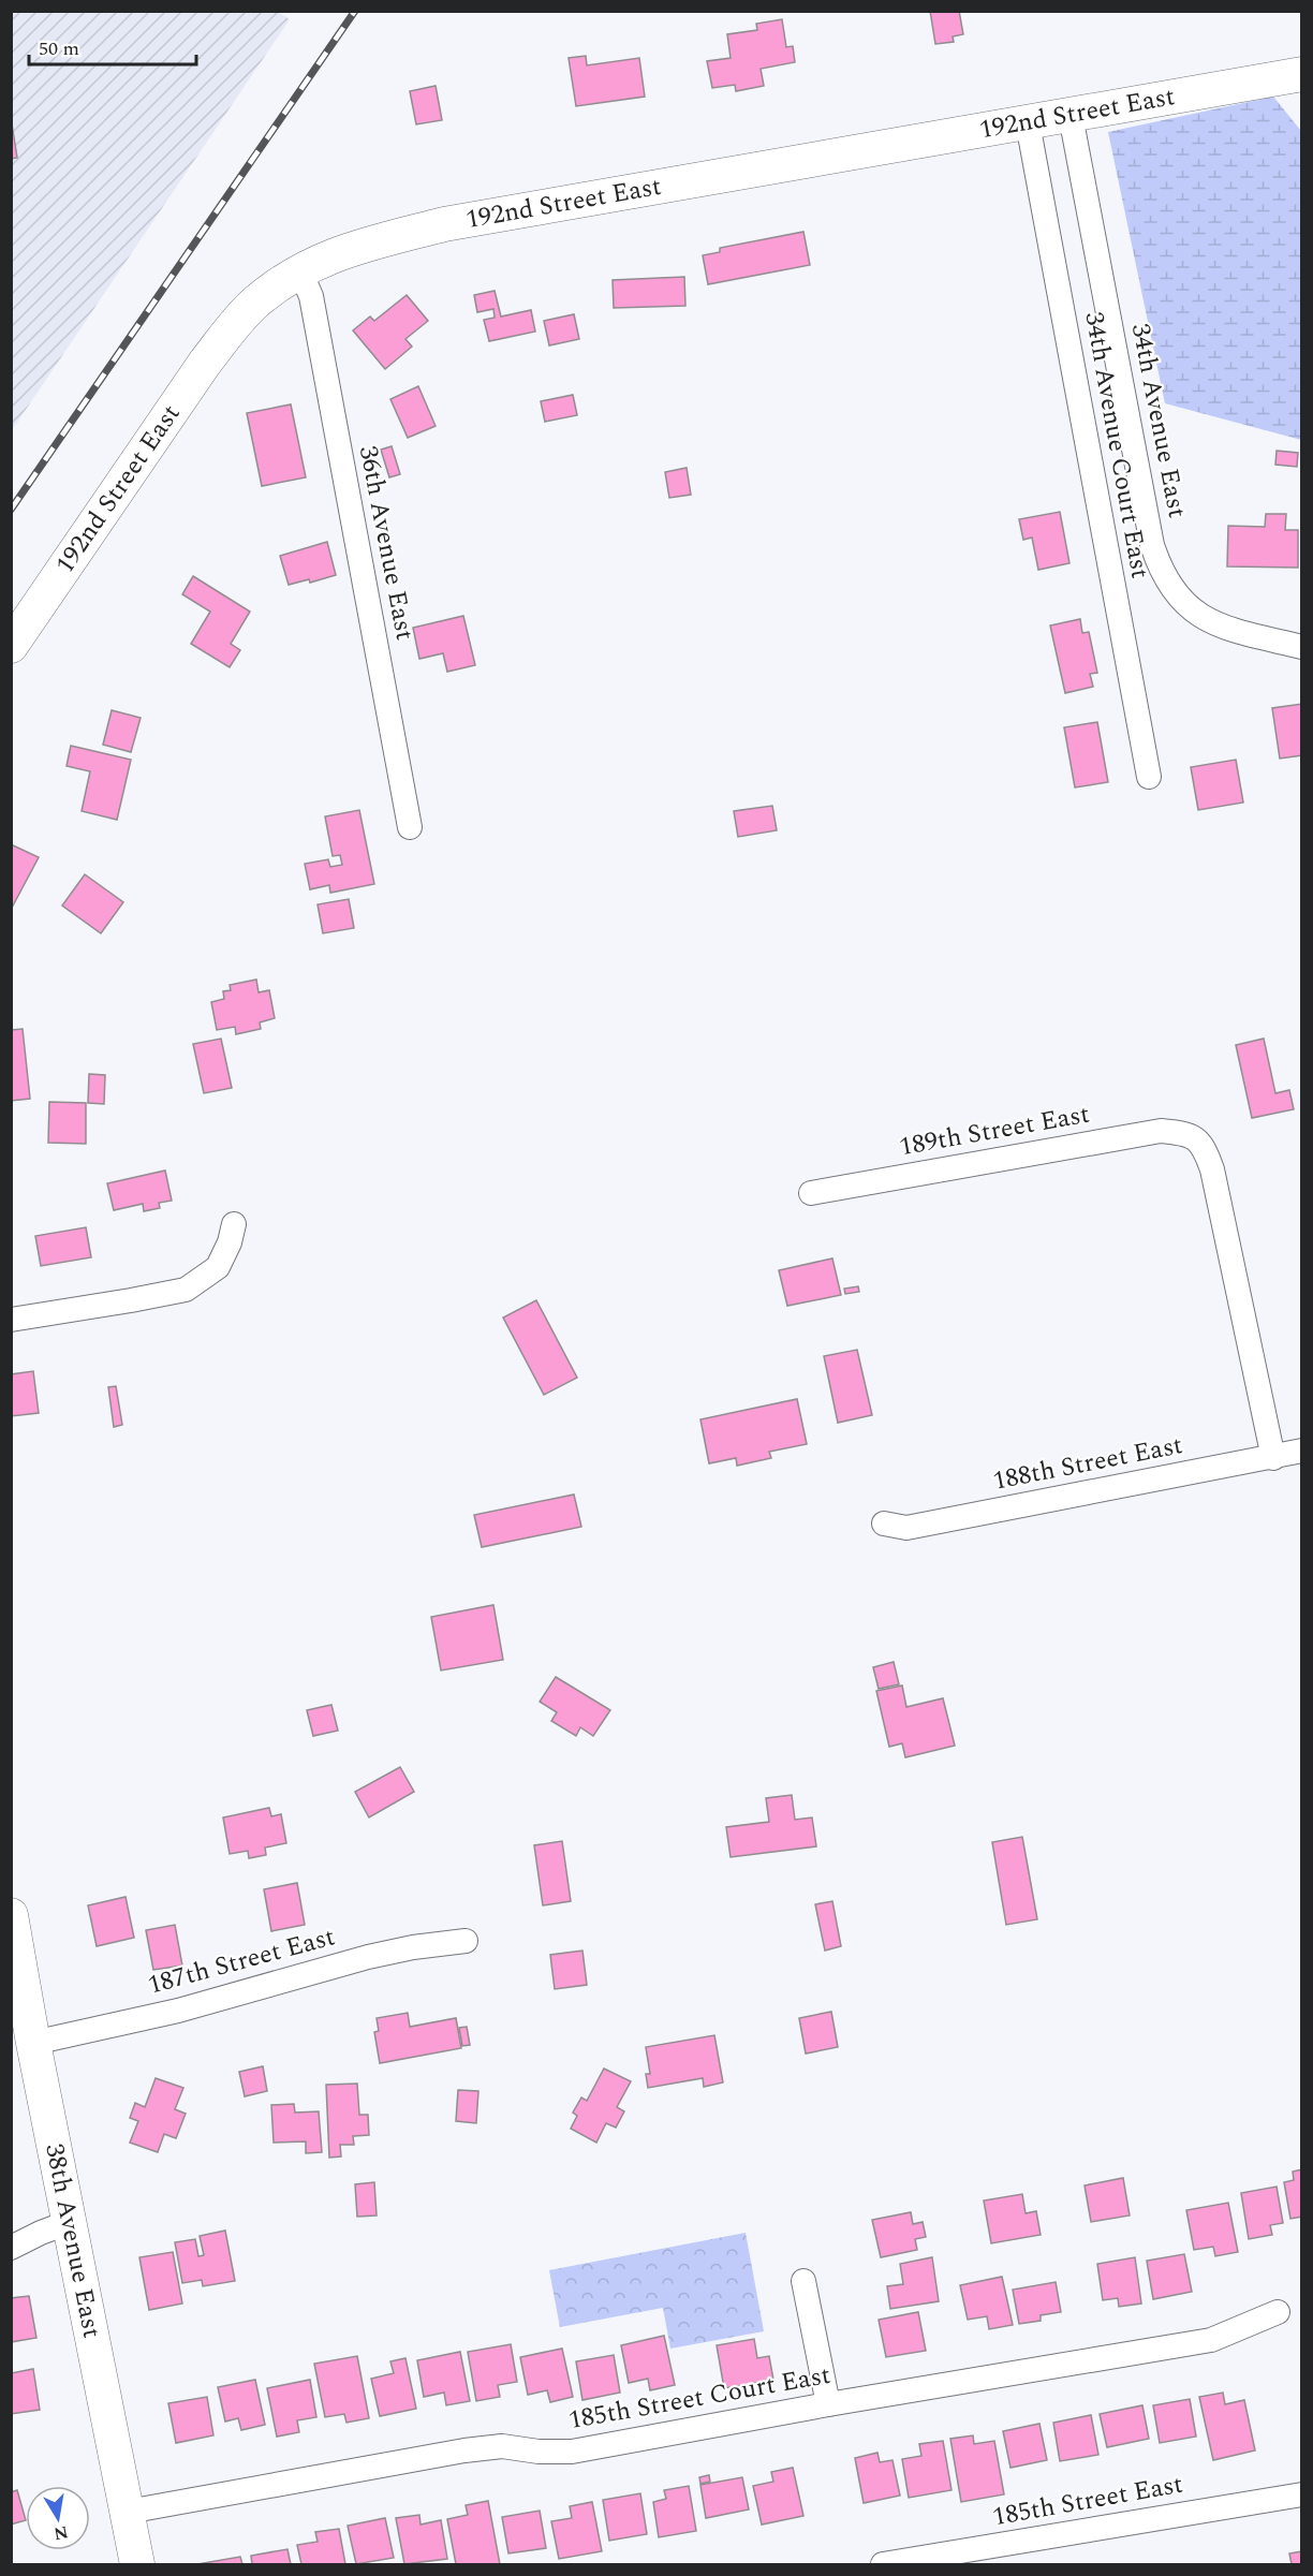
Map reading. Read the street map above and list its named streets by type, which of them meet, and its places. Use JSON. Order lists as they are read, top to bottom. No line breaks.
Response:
{"streets":{"street":["192nd Street East","34th Avenue East","34th Avenue Court East","36th Avenue East","189th Street East","188th Street East","187th Street East","38th Avenue East","185th Street Court East","185th Street East"]},"crossings":[["192nd Street East","34th Avenue East"],["192nd Street East","34th Avenue Court East"],["192nd Street East","36th Avenue East"],["189th Street East","188th Street East"],["187th Street East","38th Avenue East"],["38th Avenue East","185th Street Court East"]],"scale_bar":"50 m","north":"bottom"}
